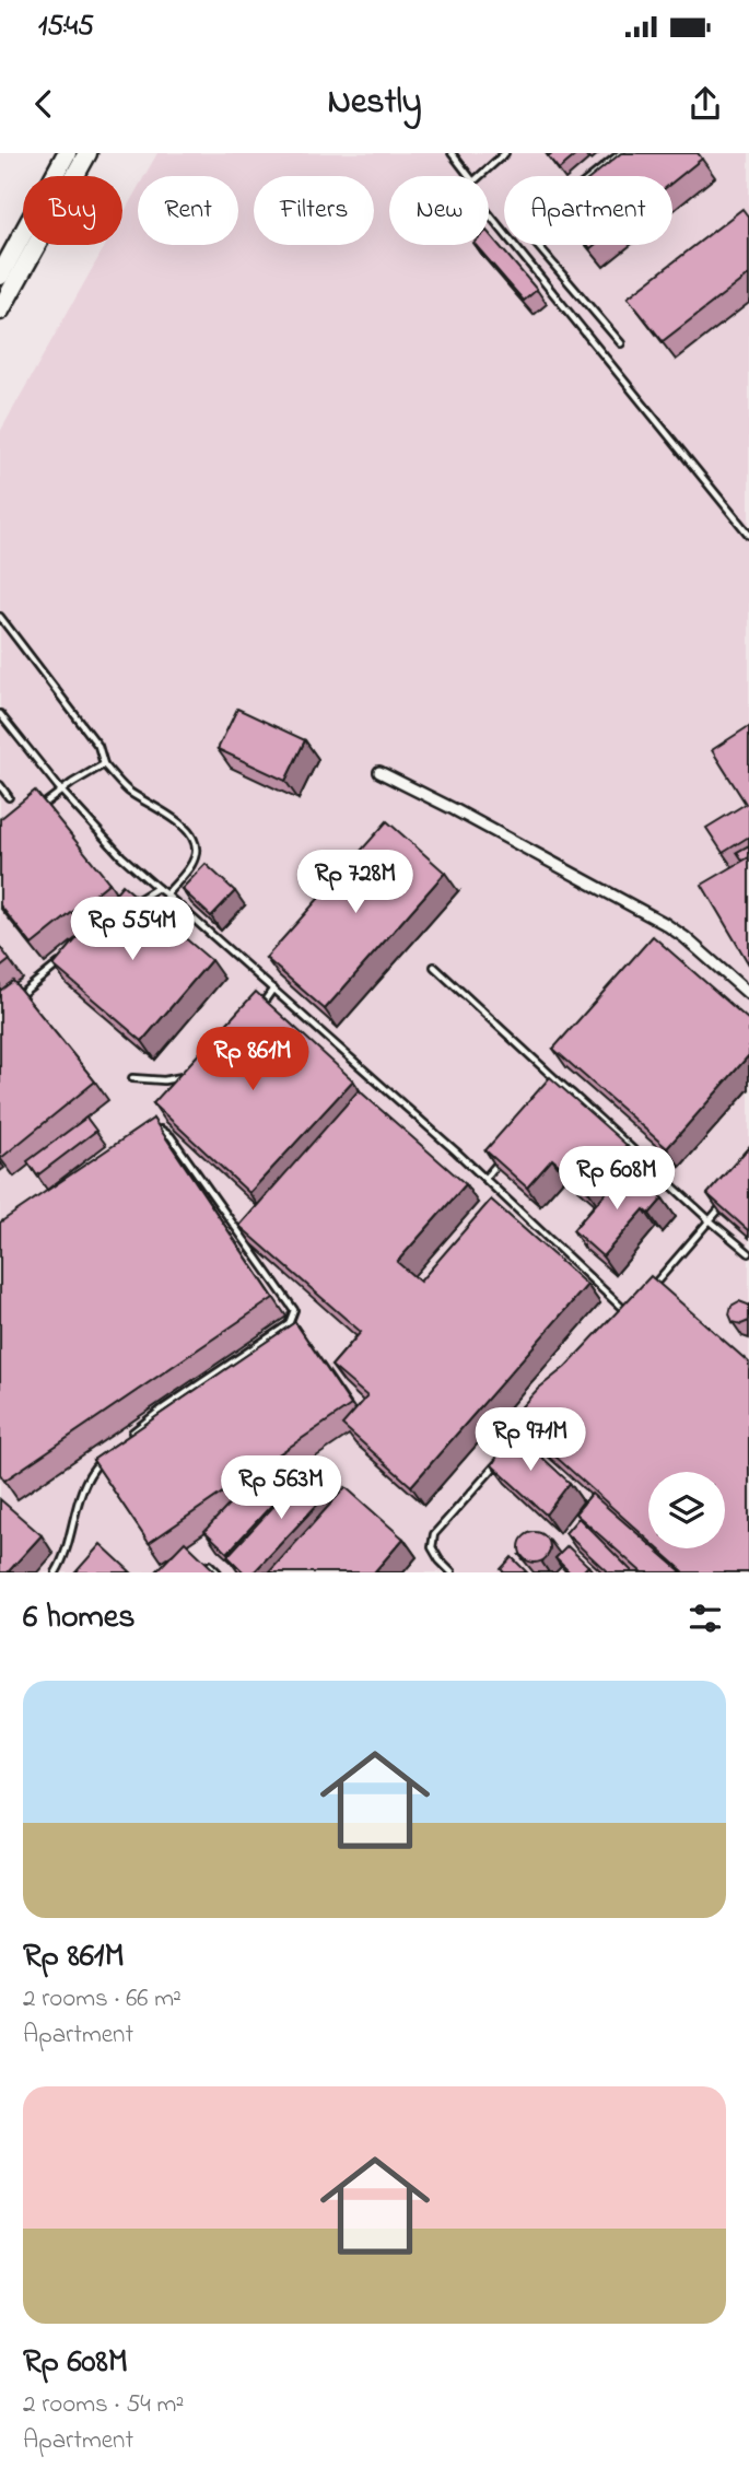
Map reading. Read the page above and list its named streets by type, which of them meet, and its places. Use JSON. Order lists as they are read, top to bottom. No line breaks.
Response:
{"page":{"status":"15:45","header":"Nestly","chip":["Buy","Rent","Filters","New","Apartment"],"price":["Rp 728M","Rp 554M","Rp 861M","Rp 608M","Rp 971M","Rp 563M"],"heading":"6 homes","list":[{"name":"Rp 861M","note":"2 rooms · 66 m² · Apartment"},{"name":"Rp 608M","note":"2 rooms · 54 m² · Apartment"}]}}
